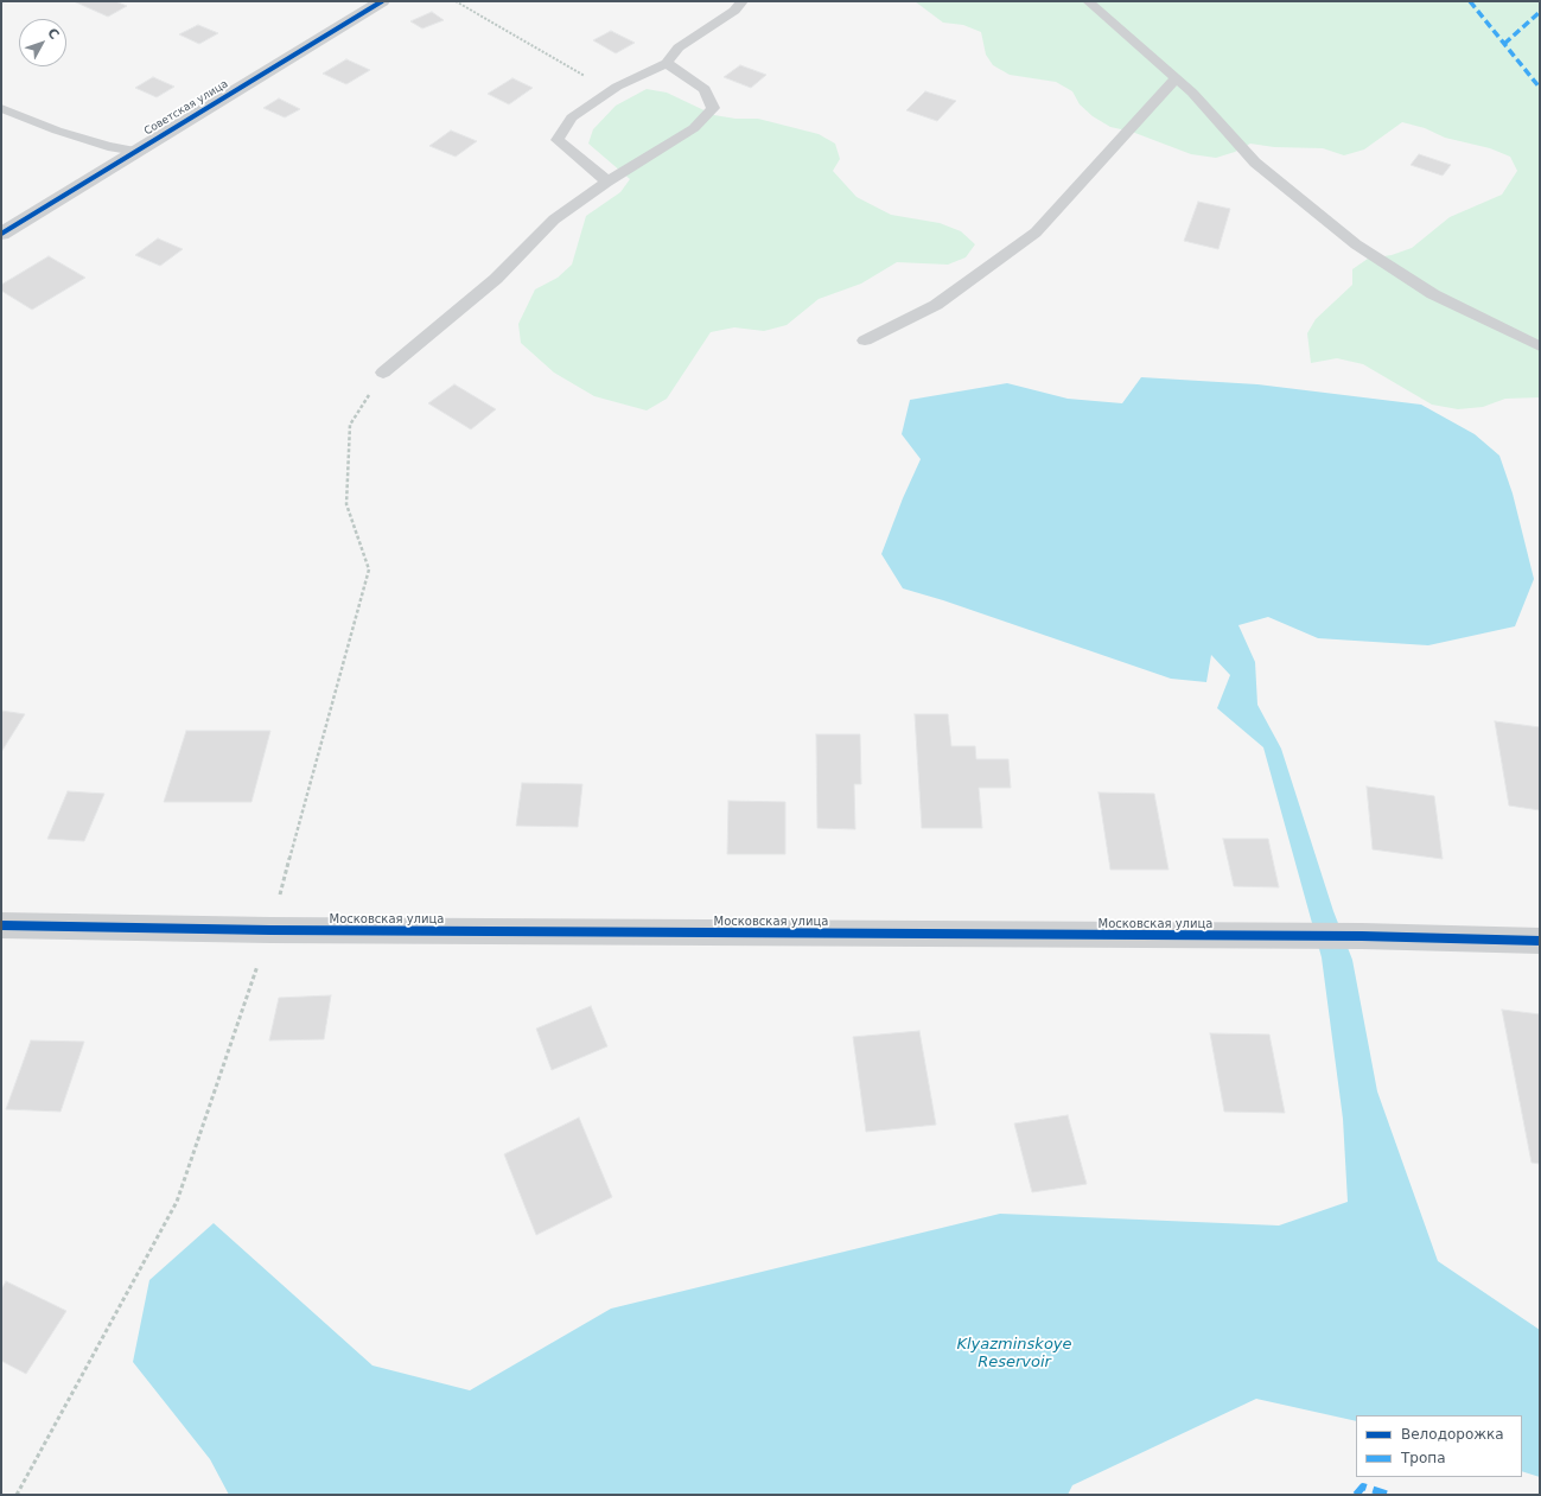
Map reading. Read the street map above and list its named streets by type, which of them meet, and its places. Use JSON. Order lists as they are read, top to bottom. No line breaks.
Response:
{"streets":{"street":["Советская улица","Московская улица"]},"water":["Klyazminskoye Reservoir"],"legend":["Велодорожка","Тропа"],"north":"top right"}
